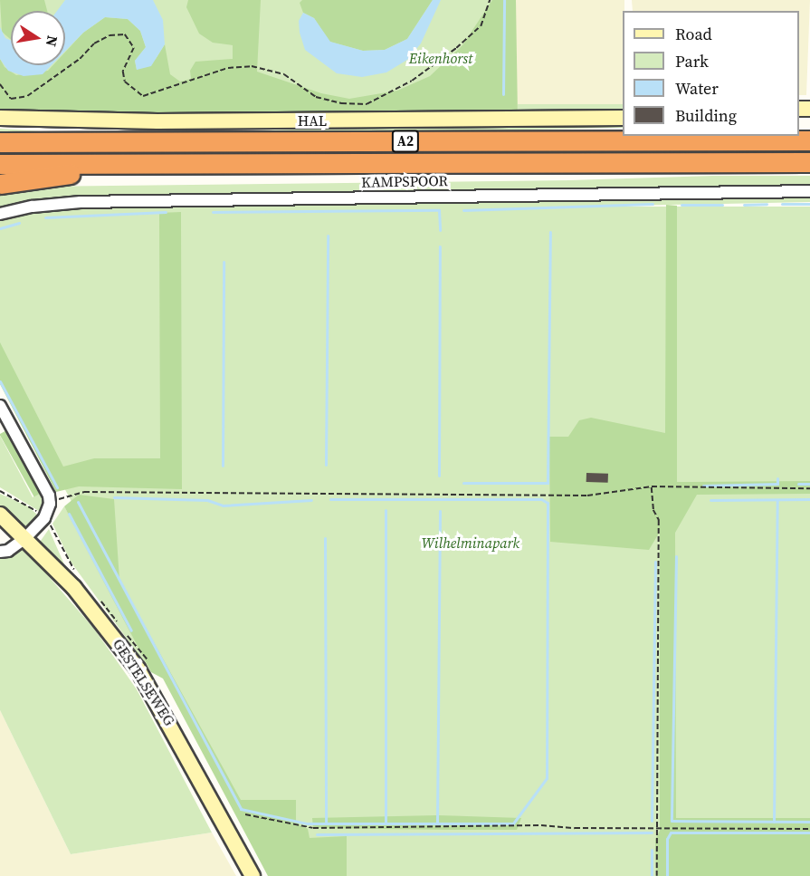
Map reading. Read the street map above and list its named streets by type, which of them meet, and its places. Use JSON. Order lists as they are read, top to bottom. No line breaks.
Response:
{"streets":{"highway":["A2"],"street":["HAL","KAMPSPOOR","GESTELSEWEG"]},"parks":["Eikenhorst","Wilhelminapark"],"legend":["Road","Park","Water","Building"],"north":"right"}
